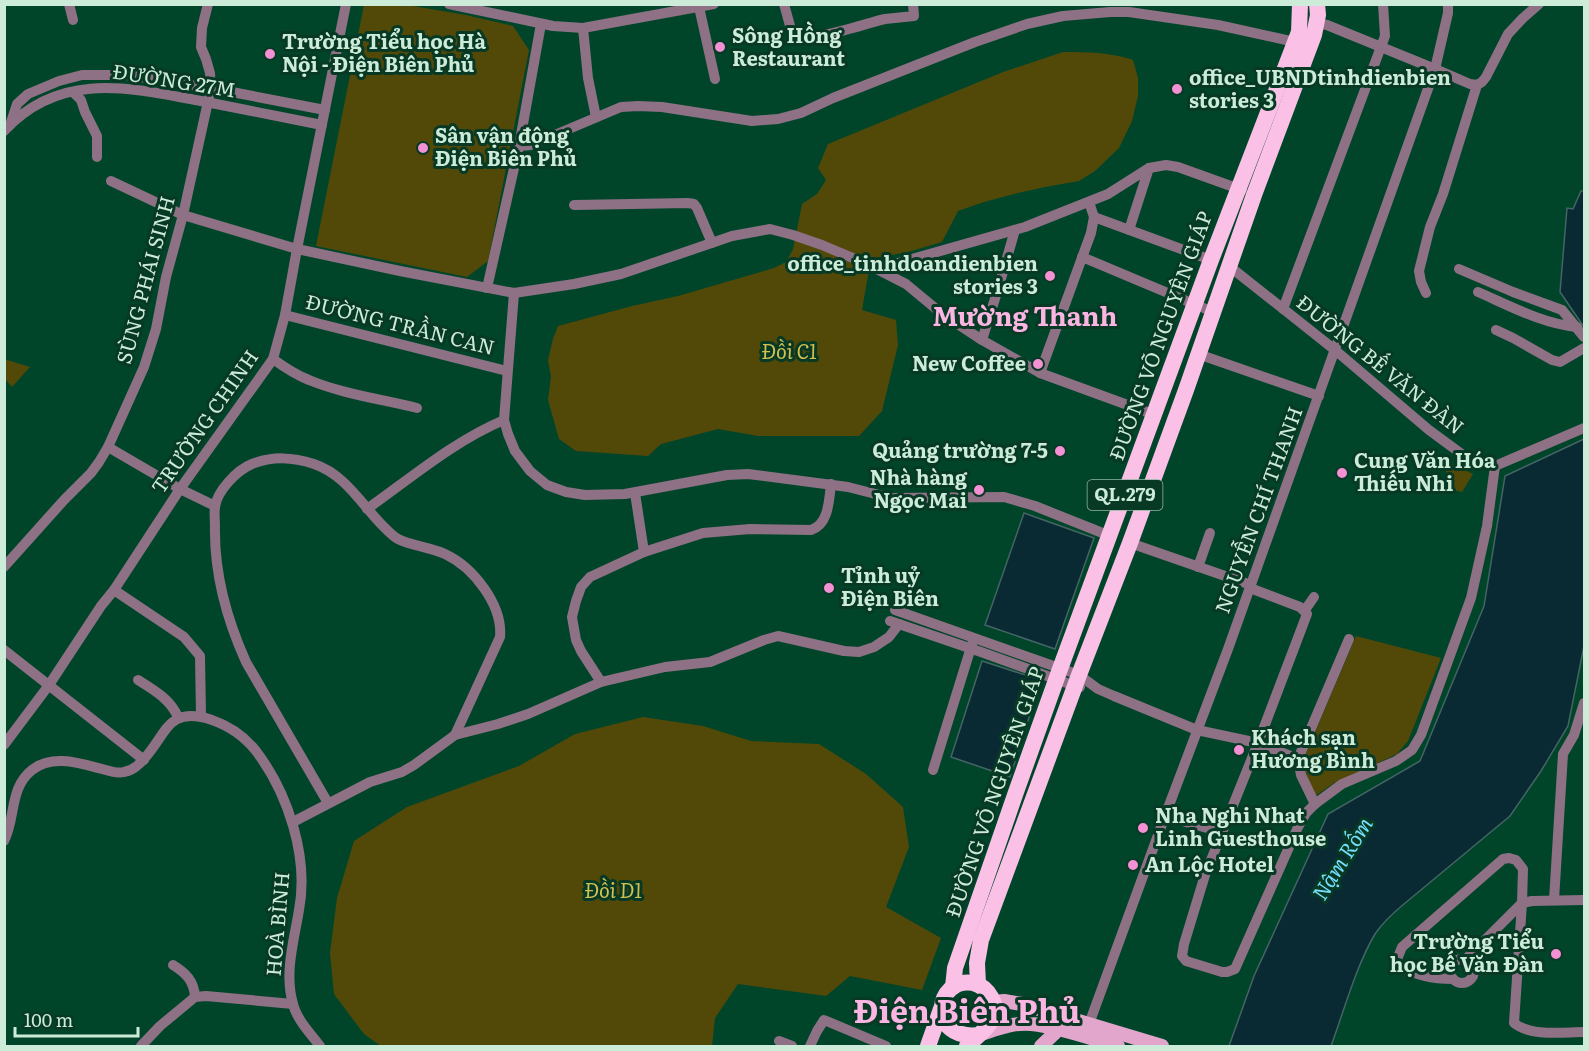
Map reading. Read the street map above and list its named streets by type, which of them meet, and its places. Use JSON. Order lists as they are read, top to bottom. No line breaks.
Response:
{"streets":{"highway":["ĐƯỜNG VÕ NGUYÊN GIÁP","QL.279"],"street":["ĐƯỜNG 27M","SÙNG PHÁI SINH","ĐƯỜNG TRẦN CAN","ĐƯỜNG BẾ VĂN ĐÀN","TRƯỜNG CHINH","NGUYỄN CHÍ THANH","HOÀ BÌNH"]},"crossings":[["ĐƯỜNG 27M","SÙNG PHÁI SINH"],["ĐƯỜNG 27M","TRƯỜNG CHINH"],["ĐƯỜNG TRẦN CAN","ĐƯỜNG VÕ NGUYÊN GIÁP"],["ĐƯỜNG TRẦN CAN","TRƯỜNG CHINH"],["ĐƯỜNG VÕ NGUYÊN GIÁP","ĐƯỜNG BẾ VĂN ĐÀN"],["ĐƯỜNG VÕ NGUYÊN GIÁP","QL.279"],["ĐƯỜNG BẾ VĂN ĐÀN","NGUYỄN CHÍ THANH"]],"districts":["Mường Thanh","Điện Biên Phủ"],"water":["Nậm Rốm"],"parks":["Đồi C1","Đồi D1"],"places":["Sông Hồng Restaurant","Trường Tiểu học Hà Nội - Điện Biên Phủ","office_UBNDtinhdienbien stories 3","Sân vận động Điện Biên Phủ","office_tinhdoandienbien stories 3","New Coffee","Quảng trường 7-5","Cung Văn Hóa Thiếu Nhi","Nhà hàng Ngọc Mai","Tỉnh uỷ Điện Biên","Khách sạn Hương Bình","Nha Nghi Nhat Linh Guesthouse","An Lộc Hotel","Trường Tiểu học Bế Văn Đàn"],"scale_bar":"100 m"}
